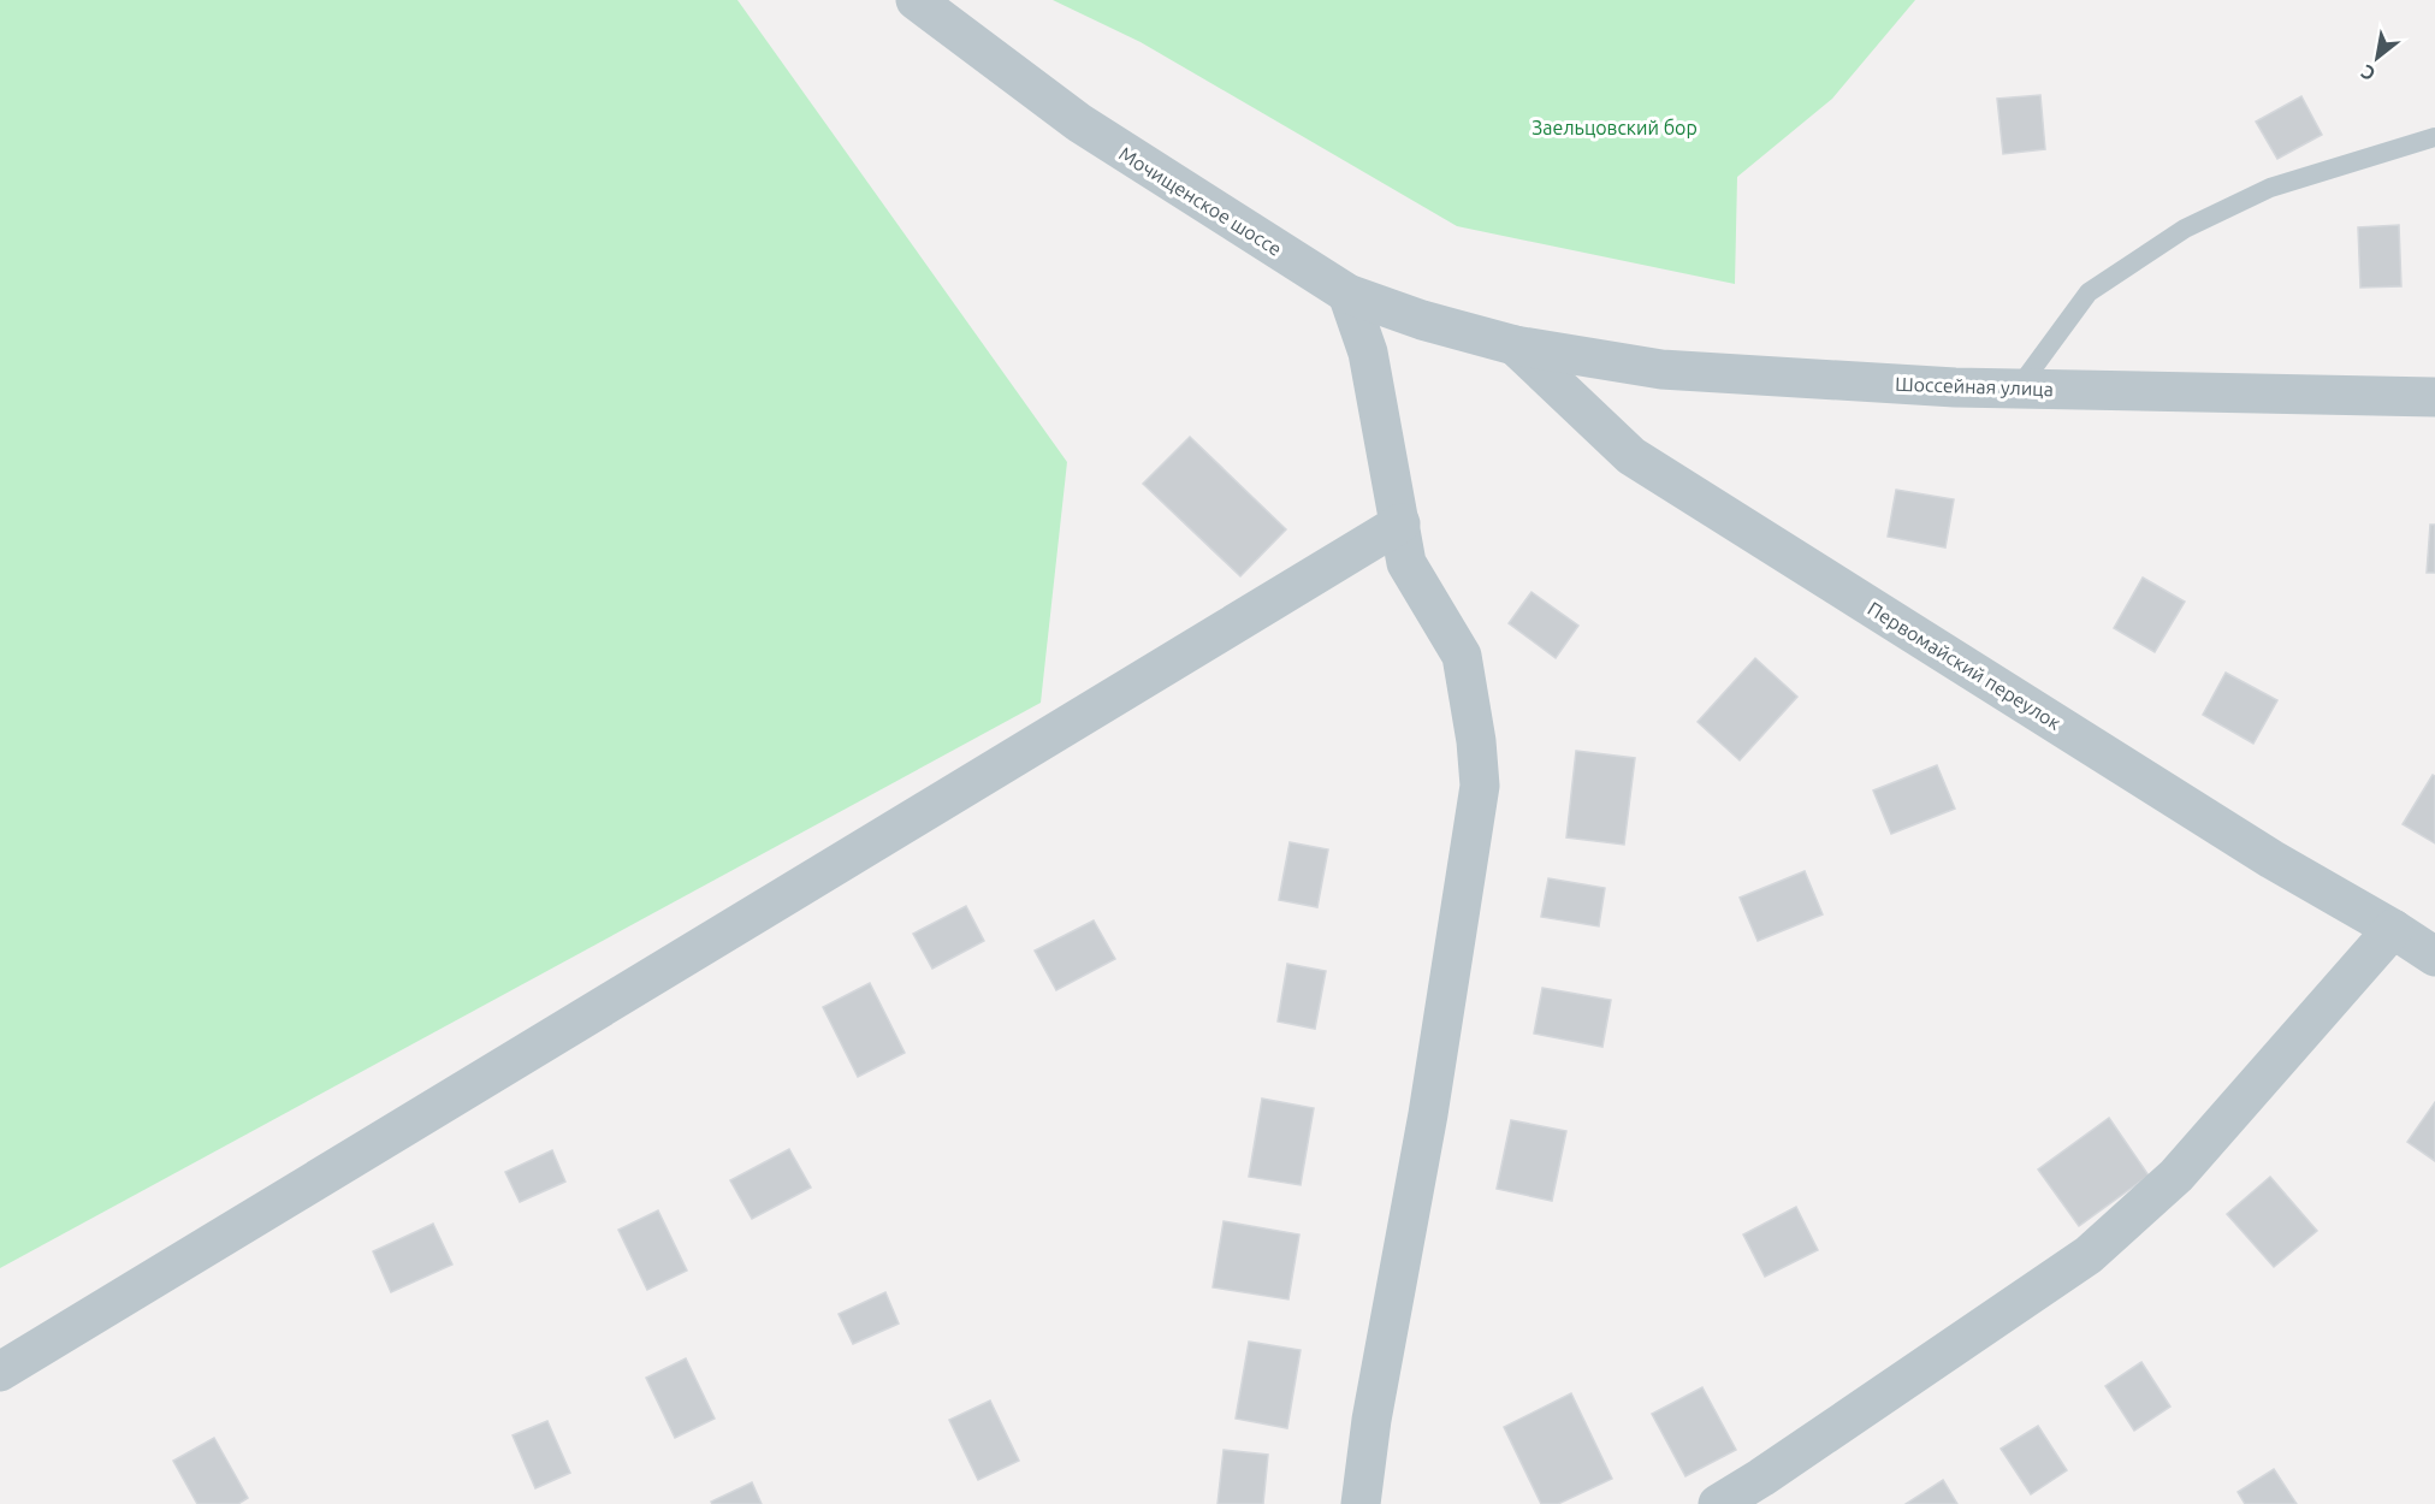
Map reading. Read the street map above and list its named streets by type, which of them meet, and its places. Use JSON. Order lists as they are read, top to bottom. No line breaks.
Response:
{"streets":{"street":["Мочищенское шоссе","Шоссейная улица","Первомайский переулок"]},"crossings":[["Мочищенское шоссе","Шоссейная улица"],["Мочищенское шоссе","Первомайский переулок"],["Шоссейная улица","Первомайский переулок"]],"parks":["Заельцовский бор"],"north":"bottom left"}
